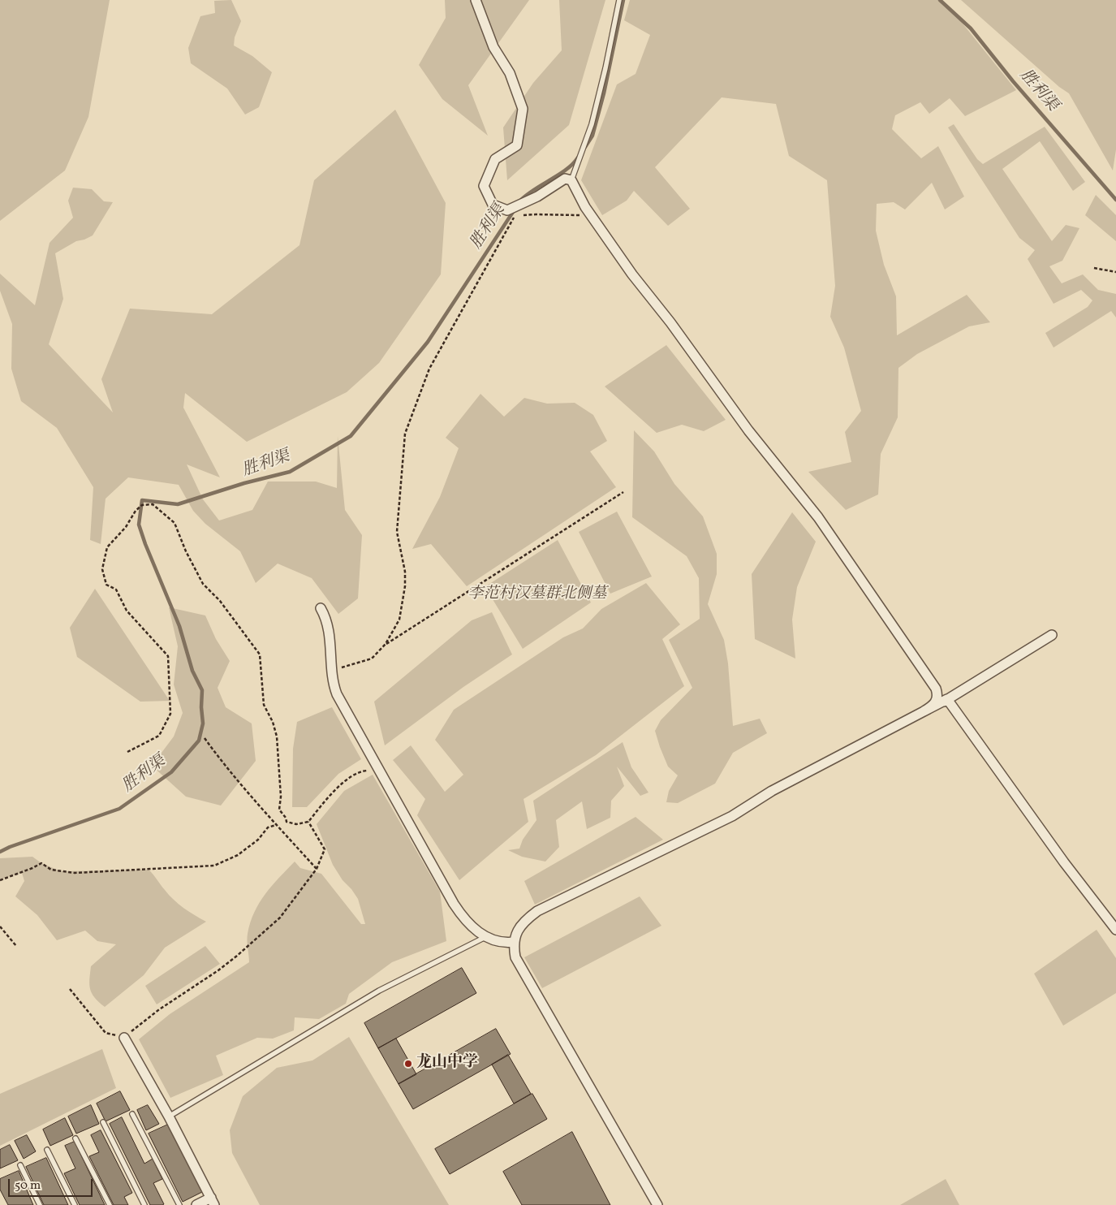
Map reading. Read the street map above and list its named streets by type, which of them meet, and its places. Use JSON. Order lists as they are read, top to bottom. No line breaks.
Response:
{"water":["胜利渠"],"parks":["李范村汉墓群北侧墓"],"places":["龙山中学"],"scale_bar":"50 m"}
